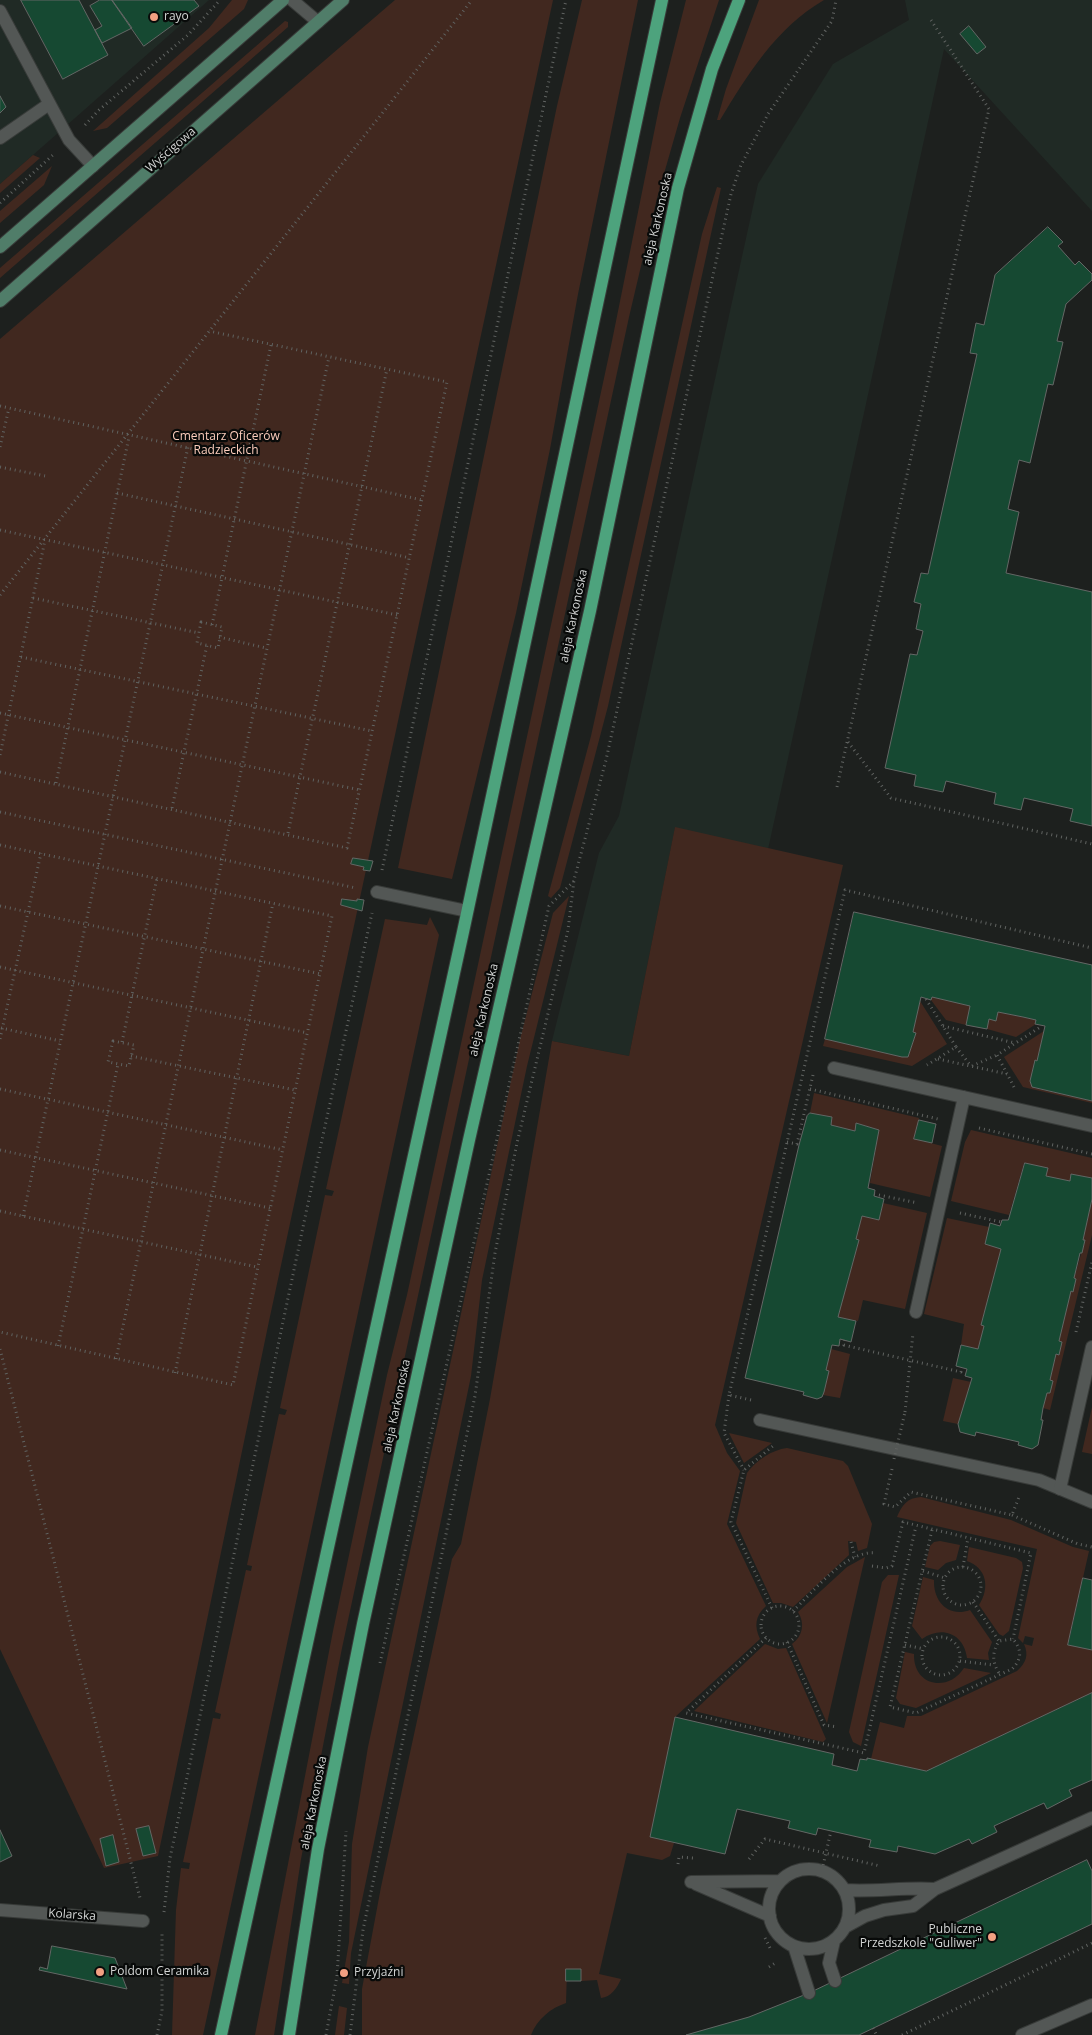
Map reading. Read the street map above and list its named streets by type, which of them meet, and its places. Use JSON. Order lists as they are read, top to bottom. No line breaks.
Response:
{"streets":{"main road":["Wyścigowa","aleja Karkonoska"],"street":["Kolarska"]},"parks":["Cmentarz Oficerów Radzieckich"],"places":["rayo","Publiczne Przedszkole \"Guliwer\"","Poldom Ceramika","Przyjaźni"]}
